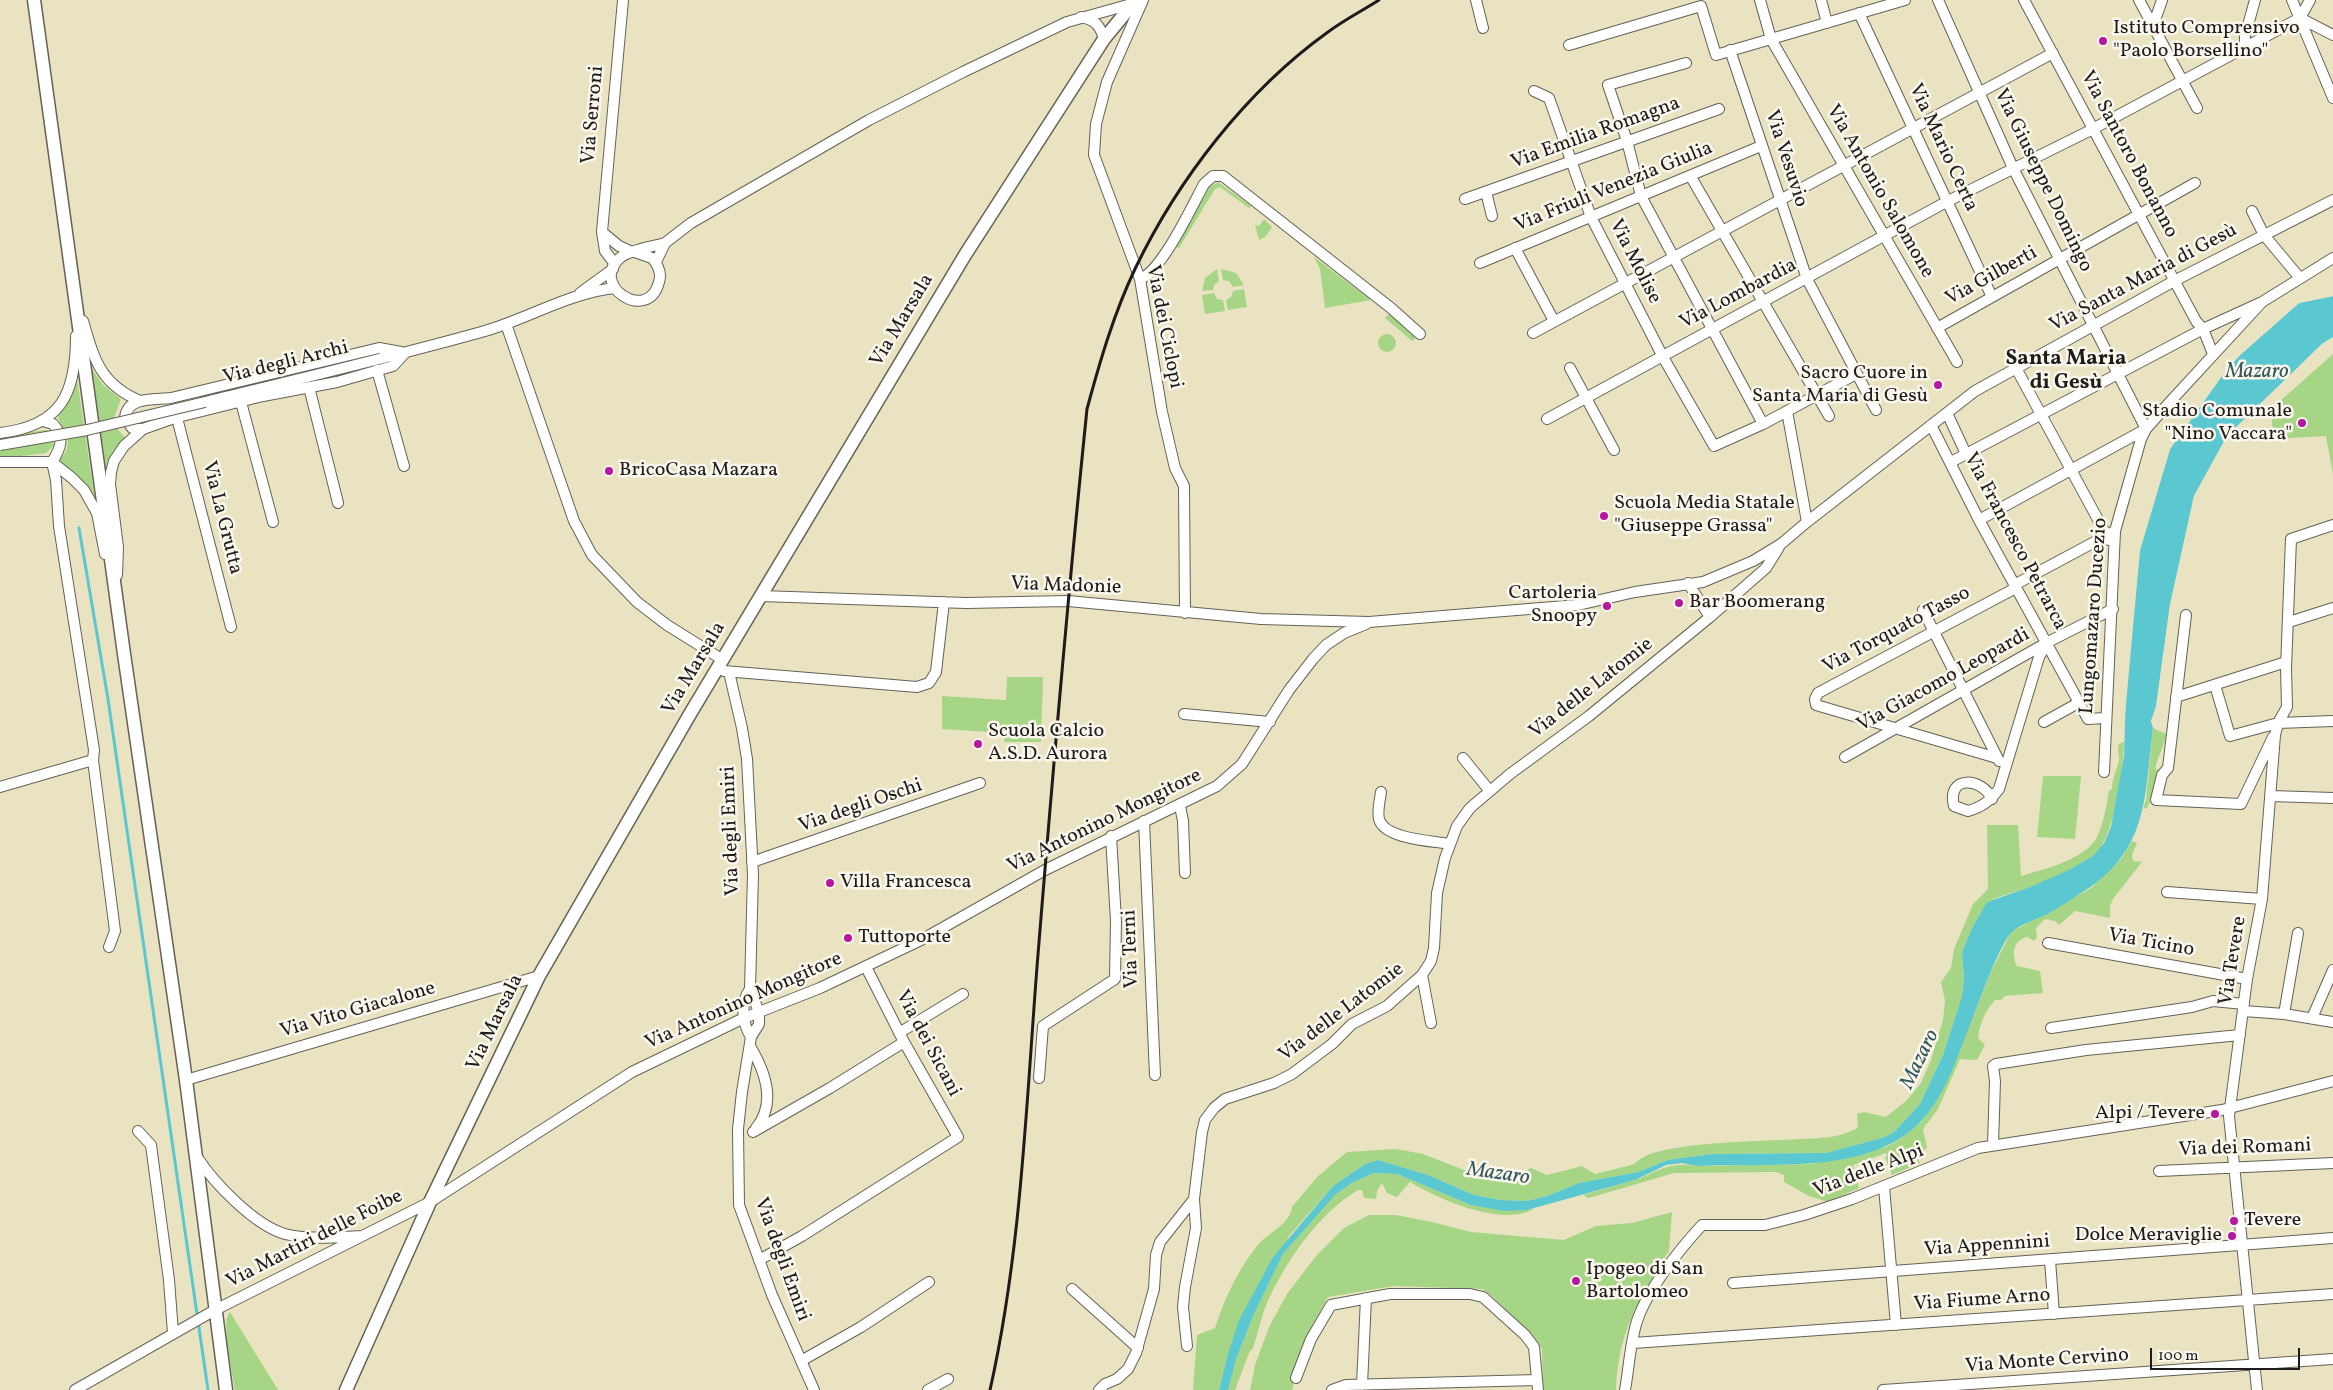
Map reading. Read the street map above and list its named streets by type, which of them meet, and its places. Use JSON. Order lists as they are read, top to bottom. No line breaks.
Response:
{"streets":{"main road":["Via Marsala"],"street":["Via Serroni","Via Emilia Romagna","Via Mario Certa","Via Santoro Bonanno","Via Vesuvio","Via Giuseppe Domingo","Via Friuli Venezia Giulia","Via Antonio Salomone","Via Molise","Via Gilberti","Via Santa Maria di Gesù","Via Lombardia","Via dei Ciclopi","Via degli Archi","Via La Grutta","Via Francesco Petrarca","Via Madonie","Lungomazaro Ducezio","Via Torquato Tasso","Via Giacomo Leopardi","Via delle Latomie","Via degli Oschi","Via Antonino Mongitore","Via degli Emiri","Via Ticino","Via Terni","Via Tevere","Via Vito Giacalone","Via dei Sicani","Via dei Romani","Via delle Alpi","Via Martiri delle Foibe","Via Appennini","Via Fiume Arno","Via Monte Cervino"]},"crossings":[["Via Serroni","Via degli Archi"],["Via Emilia Romagna","Via Molise"],["Via Mario Certa","Via Gilberti"],["Via Mario Certa","Via Lombardia"],["Via Santoro Bonanno","Via Gilberti"],["Via Santoro Bonanno","Via Santa Maria di Gesù"],["Via Santoro Bonanno","Via Lombardia"],["Via Santoro Bonanno","Lungomazaro Ducezio"],["Via Vesuvio","Via Friuli Venezia Giulia"],["Via Vesuvio","Via Molise"],["Via Vesuvio","Via Lombardia"],["Via Giuseppe Domingo","Via Gilberti"],["Via Giuseppe Domingo","Via Santa Maria di Gesù"],["Via Giuseppe Domingo","Via Lombardia"],["Via Giuseppe Domingo","Lungomazaro Ducezio"],["Via Friuli Venezia Giulia","Via Molise"],["Via Antonio Salomone","Via Gilberti"],["Via Antonio Salomone","Via Lombardia"],["Via Molise","Via Lombardia"],["Via Santa Maria di Gesù","Via Francesco Petrarca"],["Via Santa Maria di Gesù","Via delle Latomie"],["Via Marsala","Via Madonie"],["Via Marsala","Via Antonino Mongitore"],["Via Marsala","Via degli Emiri"],["Via Marsala","Via Vito Giacalone"],["Via Marsala","Via Martiri delle Foibe"],["Via dei Ciclopi","Via Madonie"],["Via Francesco Petrarca","Lungomazaro Ducezio"],["Via Francesco Petrarca","Via Torquato Tasso"],["Via Francesco Petrarca","Via Giacomo Leopardi"],["Via Madonie","Via Antonino Mongitore"],["Lungomazaro Ducezio","Via Torquato Tasso"],["Lungomazaro Ducezio","Via Giacomo Leopardi"],["Via Torquato Tasso","Via Giacomo Leopardi"],["Via degli Oschi","Via degli Emiri"],["Via Antonino Mongitore","Via degli Emiri"],["Via Antonino Mongitore","Via Terni"],["Via Antonino Mongitore","Via dei Sicani"],["Via Antonino Mongitore","Via Martiri delle Foibe"],["Via degli Emiri","Via dei Sicani"],["Via Ticino","Via Tevere"],["Via Tevere","Via dei Romani"],["Via Tevere","Via delle Alpi"],["Via Tevere","Via Appennini"],["Via Tevere","Via Fiume Arno"],["Via Tevere","Via Monte Cervino"],["Via delle Alpi","Via Fiume Arno"]],"districts":["Santa Maria di Gesù"],"water":["Mazaro"],"places":["Istituto Comprensivo \"Paolo Borsellino\"","Sacro Cuore in Santa Maria di Gesù","Stadio Comunale \"Nino Vaccara\"","BricoCasa Mazara","Scuola Media Statale \"Giuseppe Grassa\"","Bar Boomerang","Cartoleria Snoopy","Scuola Calcio A.S.D. Aurora","Villa Francesca","Tuttoporte","Alpi / Tevere","Tevere","Dolce Meraviglie","Ipogeo di San Bartolomeo"],"scale_bar":"100 m"}
